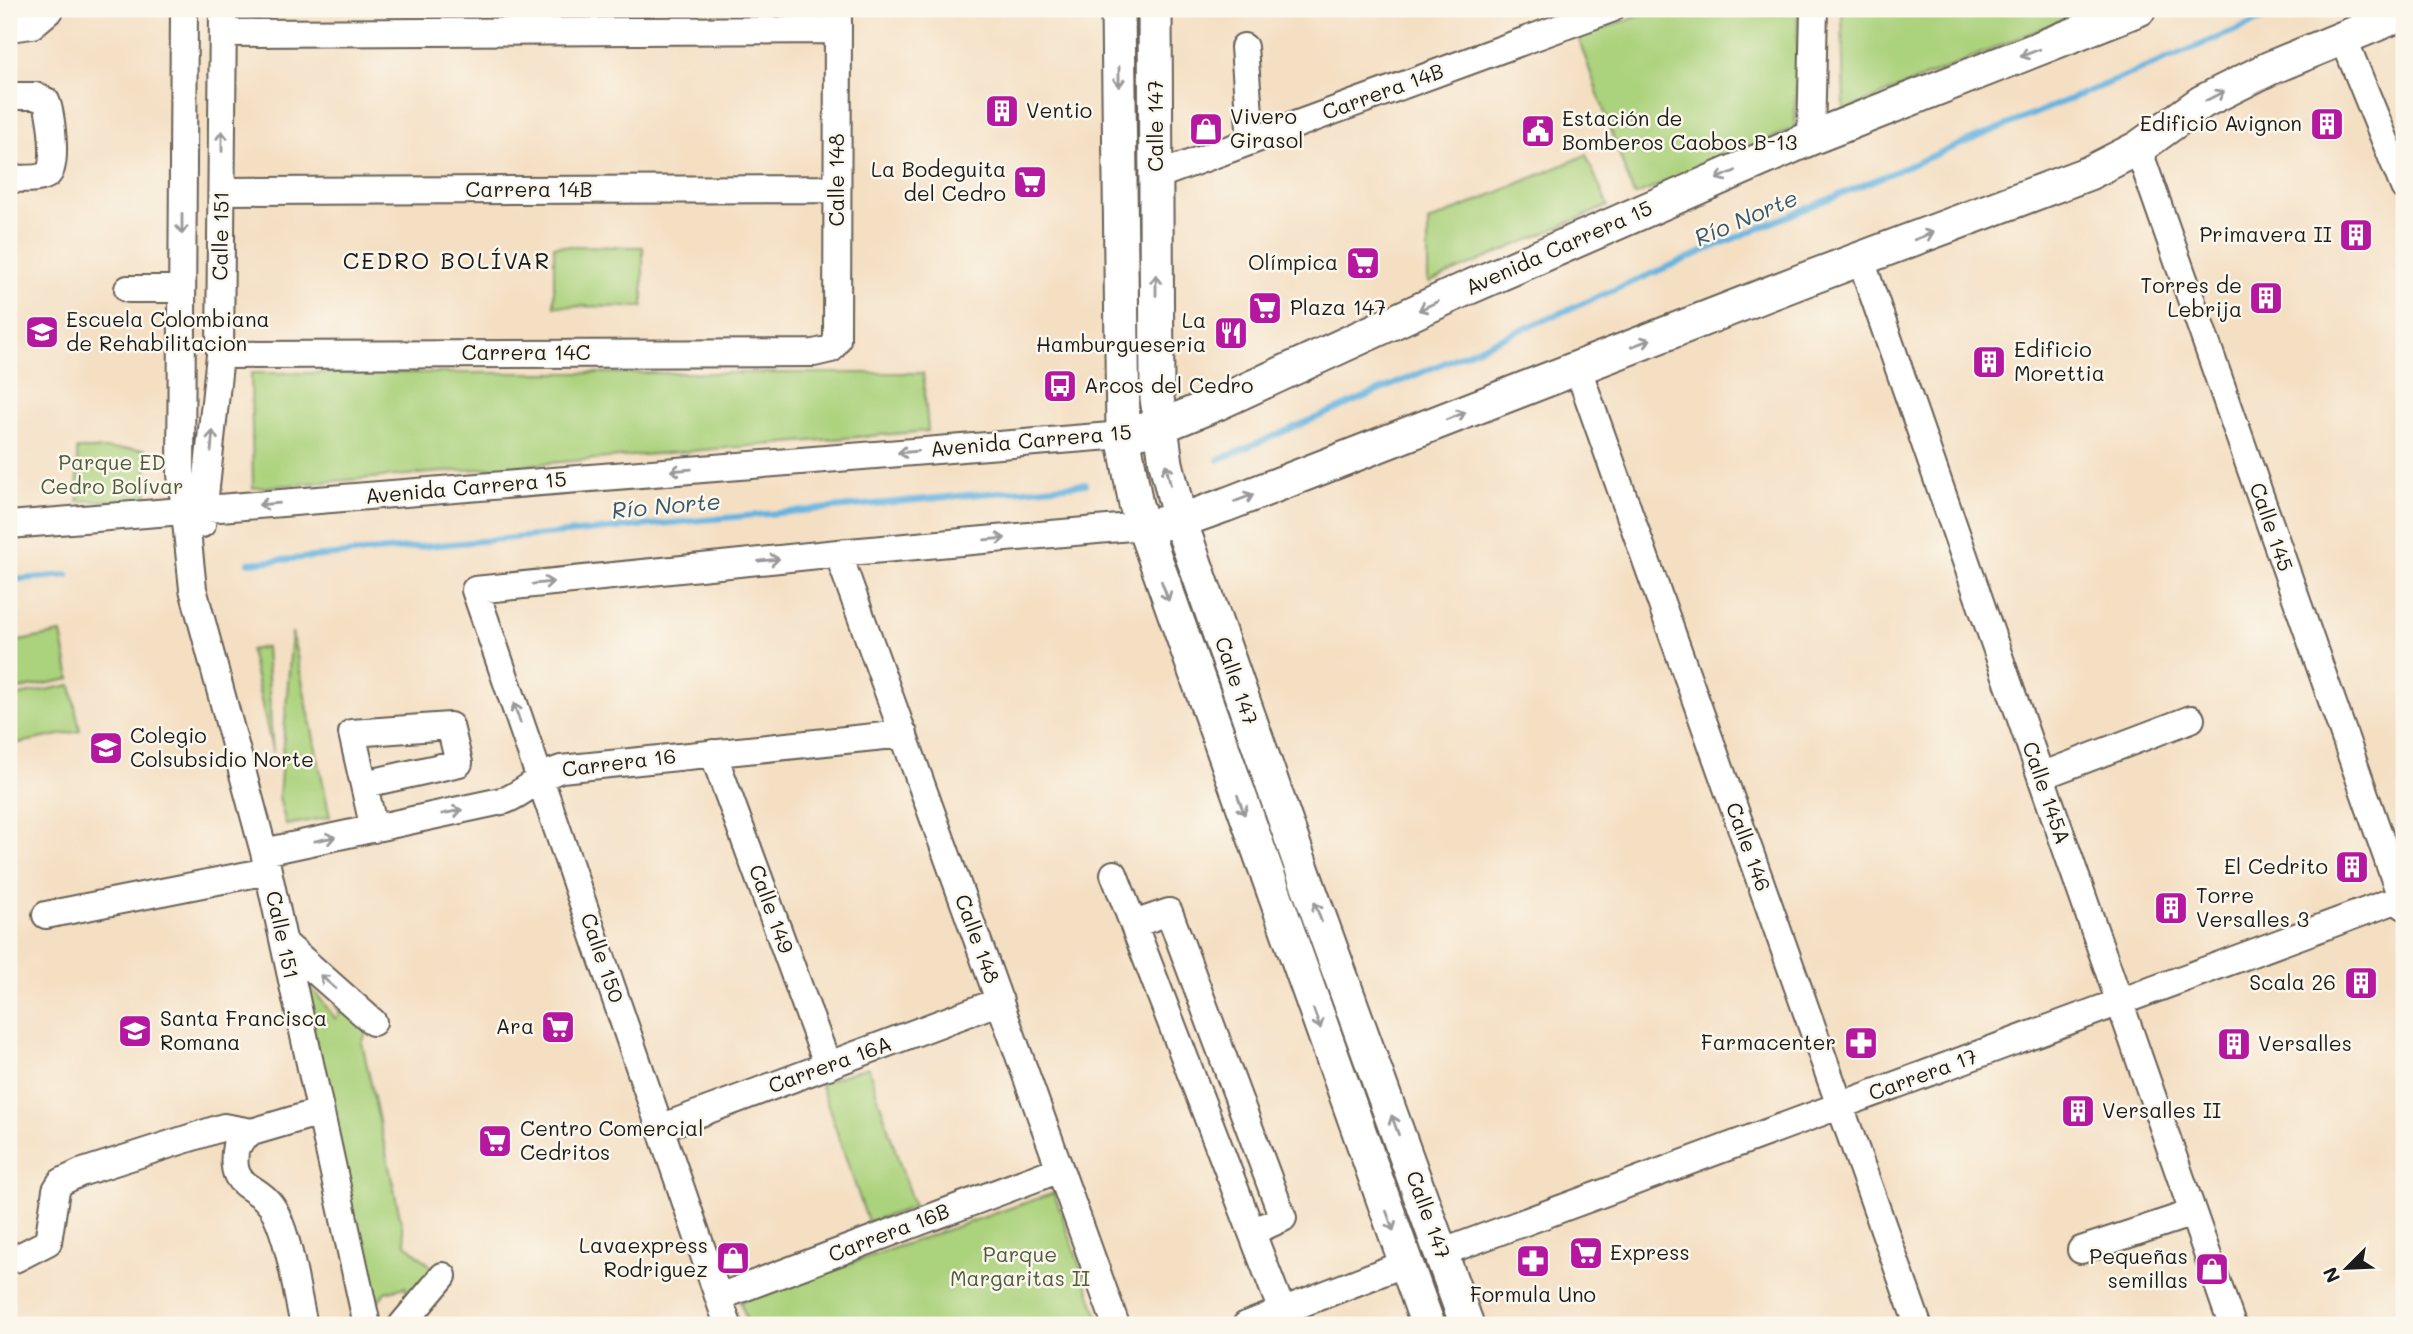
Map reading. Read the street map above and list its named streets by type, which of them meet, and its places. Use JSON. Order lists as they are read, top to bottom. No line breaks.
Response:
{"streets":{"main road":["Calle 147","Avenida Carrera 15"],"street":["Carrera 14B","Calle 148","Calle 151","Carrera 14C","Calle 145","Carrera 16","Calle 145A","Calle 146","Calle 149","Calle 150","Carrera 16A","Carrera 17","Carrera 16B"]},"crossings":[["Carrera 14B","Calle 147"],["Carrera 14B","Calle 148"],["Carrera 14B","Calle 151"],["Calle 147","Avenida Carrera 15"],["Calle 147","Carrera 17"],["Calle 148","Carrera 14C"],["Calle 148","Carrera 16"],["Calle 148","Calle 150"],["Calle 148","Carrera 16A"],["Calle 148","Carrera 16B"],["Calle 151","Avenida Carrera 15"],["Calle 151","Carrera 14C"],["Calle 151","Carrera 16"],["Calle 145","Carrera 17"],["Carrera 16","Calle 149"],["Carrera 16","Calle 150"],["Calle 145A","Carrera 17"],["Calle 146","Carrera 17"],["Calle 149","Carrera 16A"],["Calle 150","Carrera 16A"],["Calle 150","Carrera 16B"]],"districts":["CEDRO BOLÍVAR"],"water":["Río Norte"],"parks":["Parque ED Cedro Bolívar","Parque Margaritas II"],"places":{"building":["Ventio","Edificio Avignon","Primavera II","Torres de Lebrija","Edificio Morettia","El Cedrito","Torre Versalles 3","Scala 26","Versalles","Versalles II"],"shop":["Vivero Girasol","Lavaexpress Rodriguez","Pequeñas semillas"],"public building":["Estación de Bomberos Caobos B-13"],"supermarket":["La Bodeguita del Cedro","Olímpica","Plaza 147","Ara","Centro Comercial Cedritos","Express"],"school or university":["Escuela Colombiana de Rehabilitacion","Colegio Colsubsidio Norte","Santa Francisca Romana"],"restaurant":["La Hamburgueseria"],"bus stop":["Arcos del Cedro"],"pharmacy":["Farmacenter","Formula Uno"]},"north":"bottom left"}
